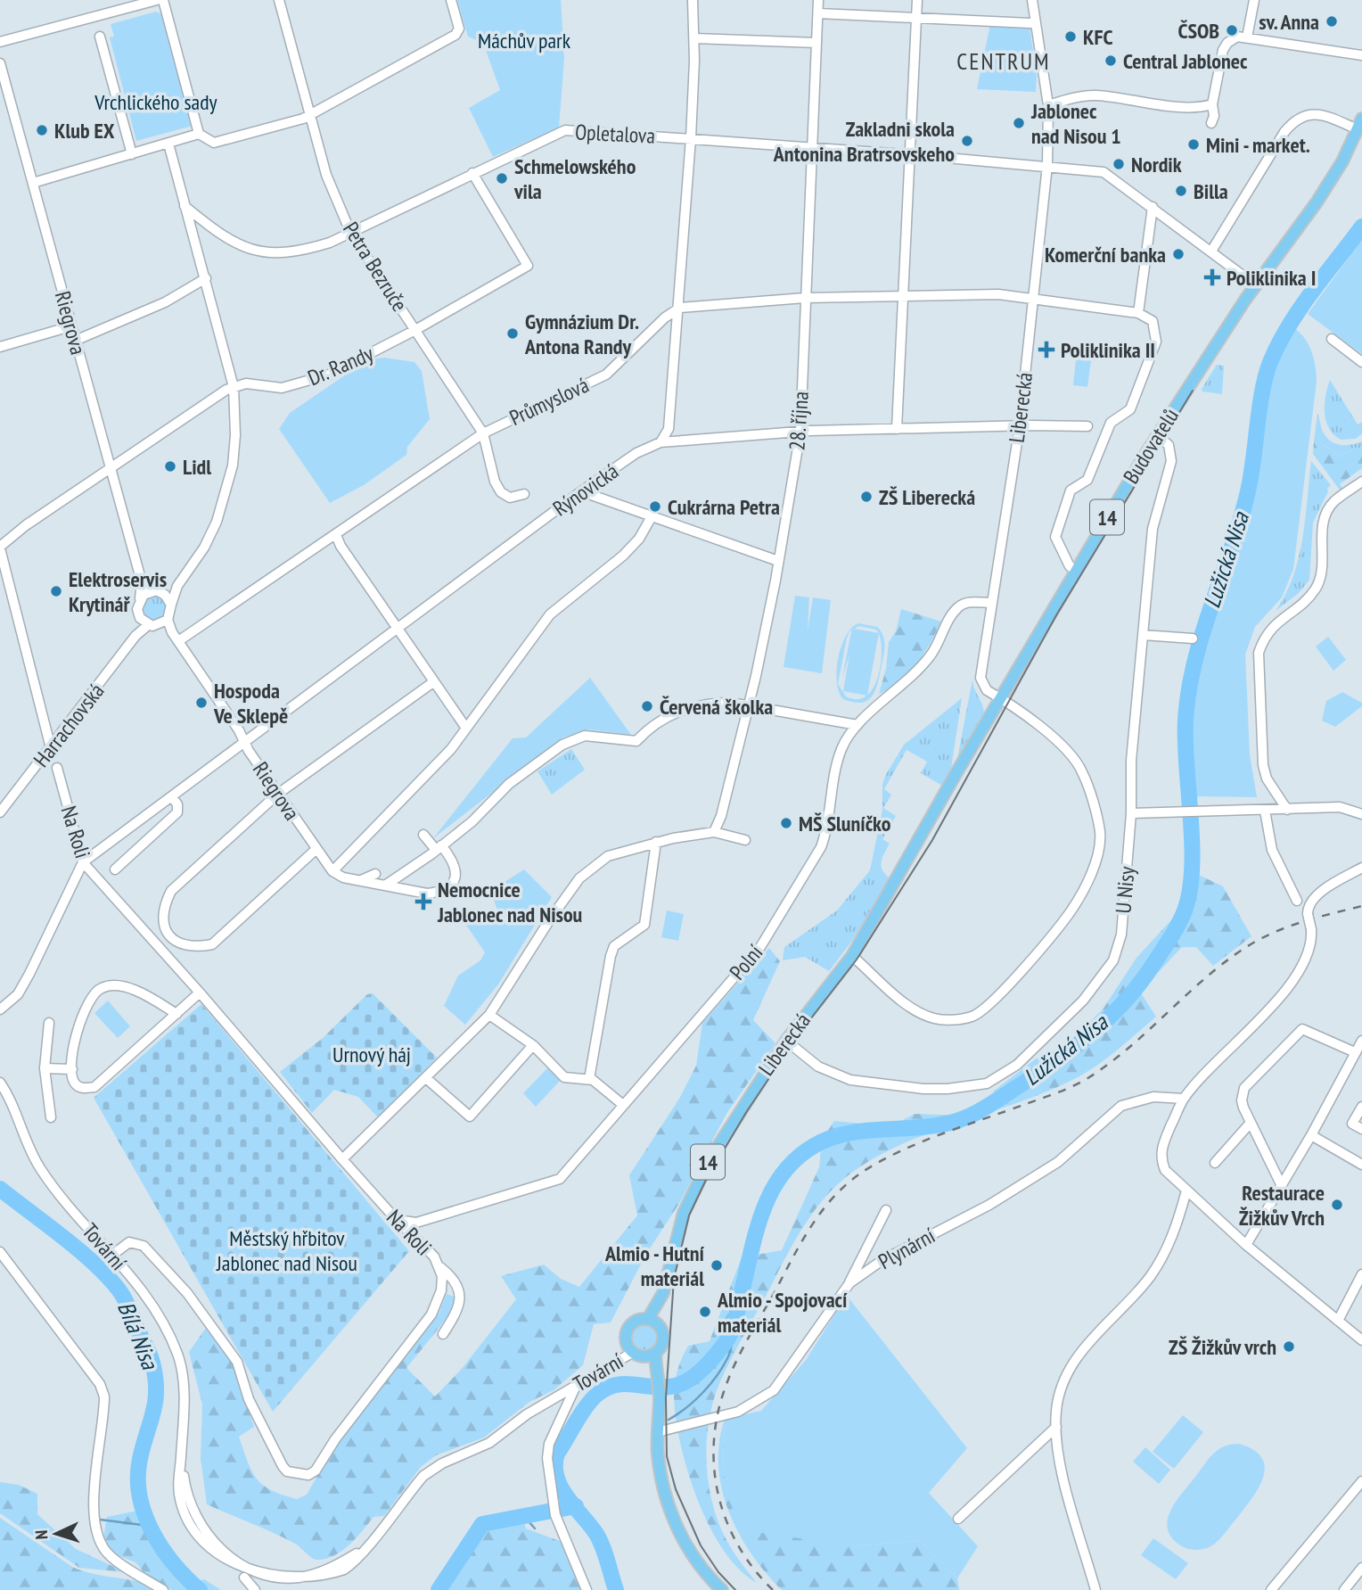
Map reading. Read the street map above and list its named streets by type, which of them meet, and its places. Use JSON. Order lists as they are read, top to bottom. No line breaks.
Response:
{"streets":{"main road":["Liberecká","Budovatelů","14"],"street":["Opletalova","Petra Bezruče","Riegrova","Dr. Randy","Průmyslová","28. října","Rýnovická","Harrachovská","Na Roli","U Nisy","Polní","Tovární","Plynární"]},"crossings":[["Opletalova","Petra Bezruče"],["Opletalova","Dr. Randy"],["Opletalova","Liberecká"],["Opletalova","28. října"],["Opletalova","Budovatelů"],["Petra Bezruče","Dr. Randy"],["Petra Bezruče","Průmyslová"],["Riegrova","Průmyslová"],["Riegrova","Rýnovická"],["Riegrova","Harrachovská"],["Liberecká","Budovatelů"],["Liberecká","Rýnovická"],["Liberecká","U Nisy"],["Liberecká","Polní"],["Liberecká","Tovární"],["Liberecká","Plynární"],["28. října","Rýnovická"],["Budovatelů","U Nisy"],["Rýnovická","Na Roli"],["Na Roli","Polní"],["Na Roli","Tovární"]],"districts":["CENTRUM"],"water":["Lužická Nisa","Bílá Nisa"],"parks":["Máchův park","Vrchlického sady","Urnový háj","Městský hřbitov Jablonec nad Nisou"],"places":{"other":["sv. Anna","ČSOB","KFC","Central Jablonec","Jablonec nad Nisou 1","Klub EX","Zakladni skola Antonina Bratrsovskeho","Mini - market.","Nordik","Schmelowského vila","Billa","Komerční banka","Gymnázium Dr. Antona Randy","Lidl","ZŠ Liberecká","Cukrárna Petra","Elektroservis Krytinář","Hospoda Ve Sklepě","Červená školka","MŠ Sluníčko","Restaurace Žižkův Vrch","Almio - Hutní materiál","Almio - Spojovací materiál","ZŠ Žižkův vrch"],"health":["Poliklinika I","Poliklinika II","Nemocnice Jablonec nad Nisou"]},"north":"left"}
